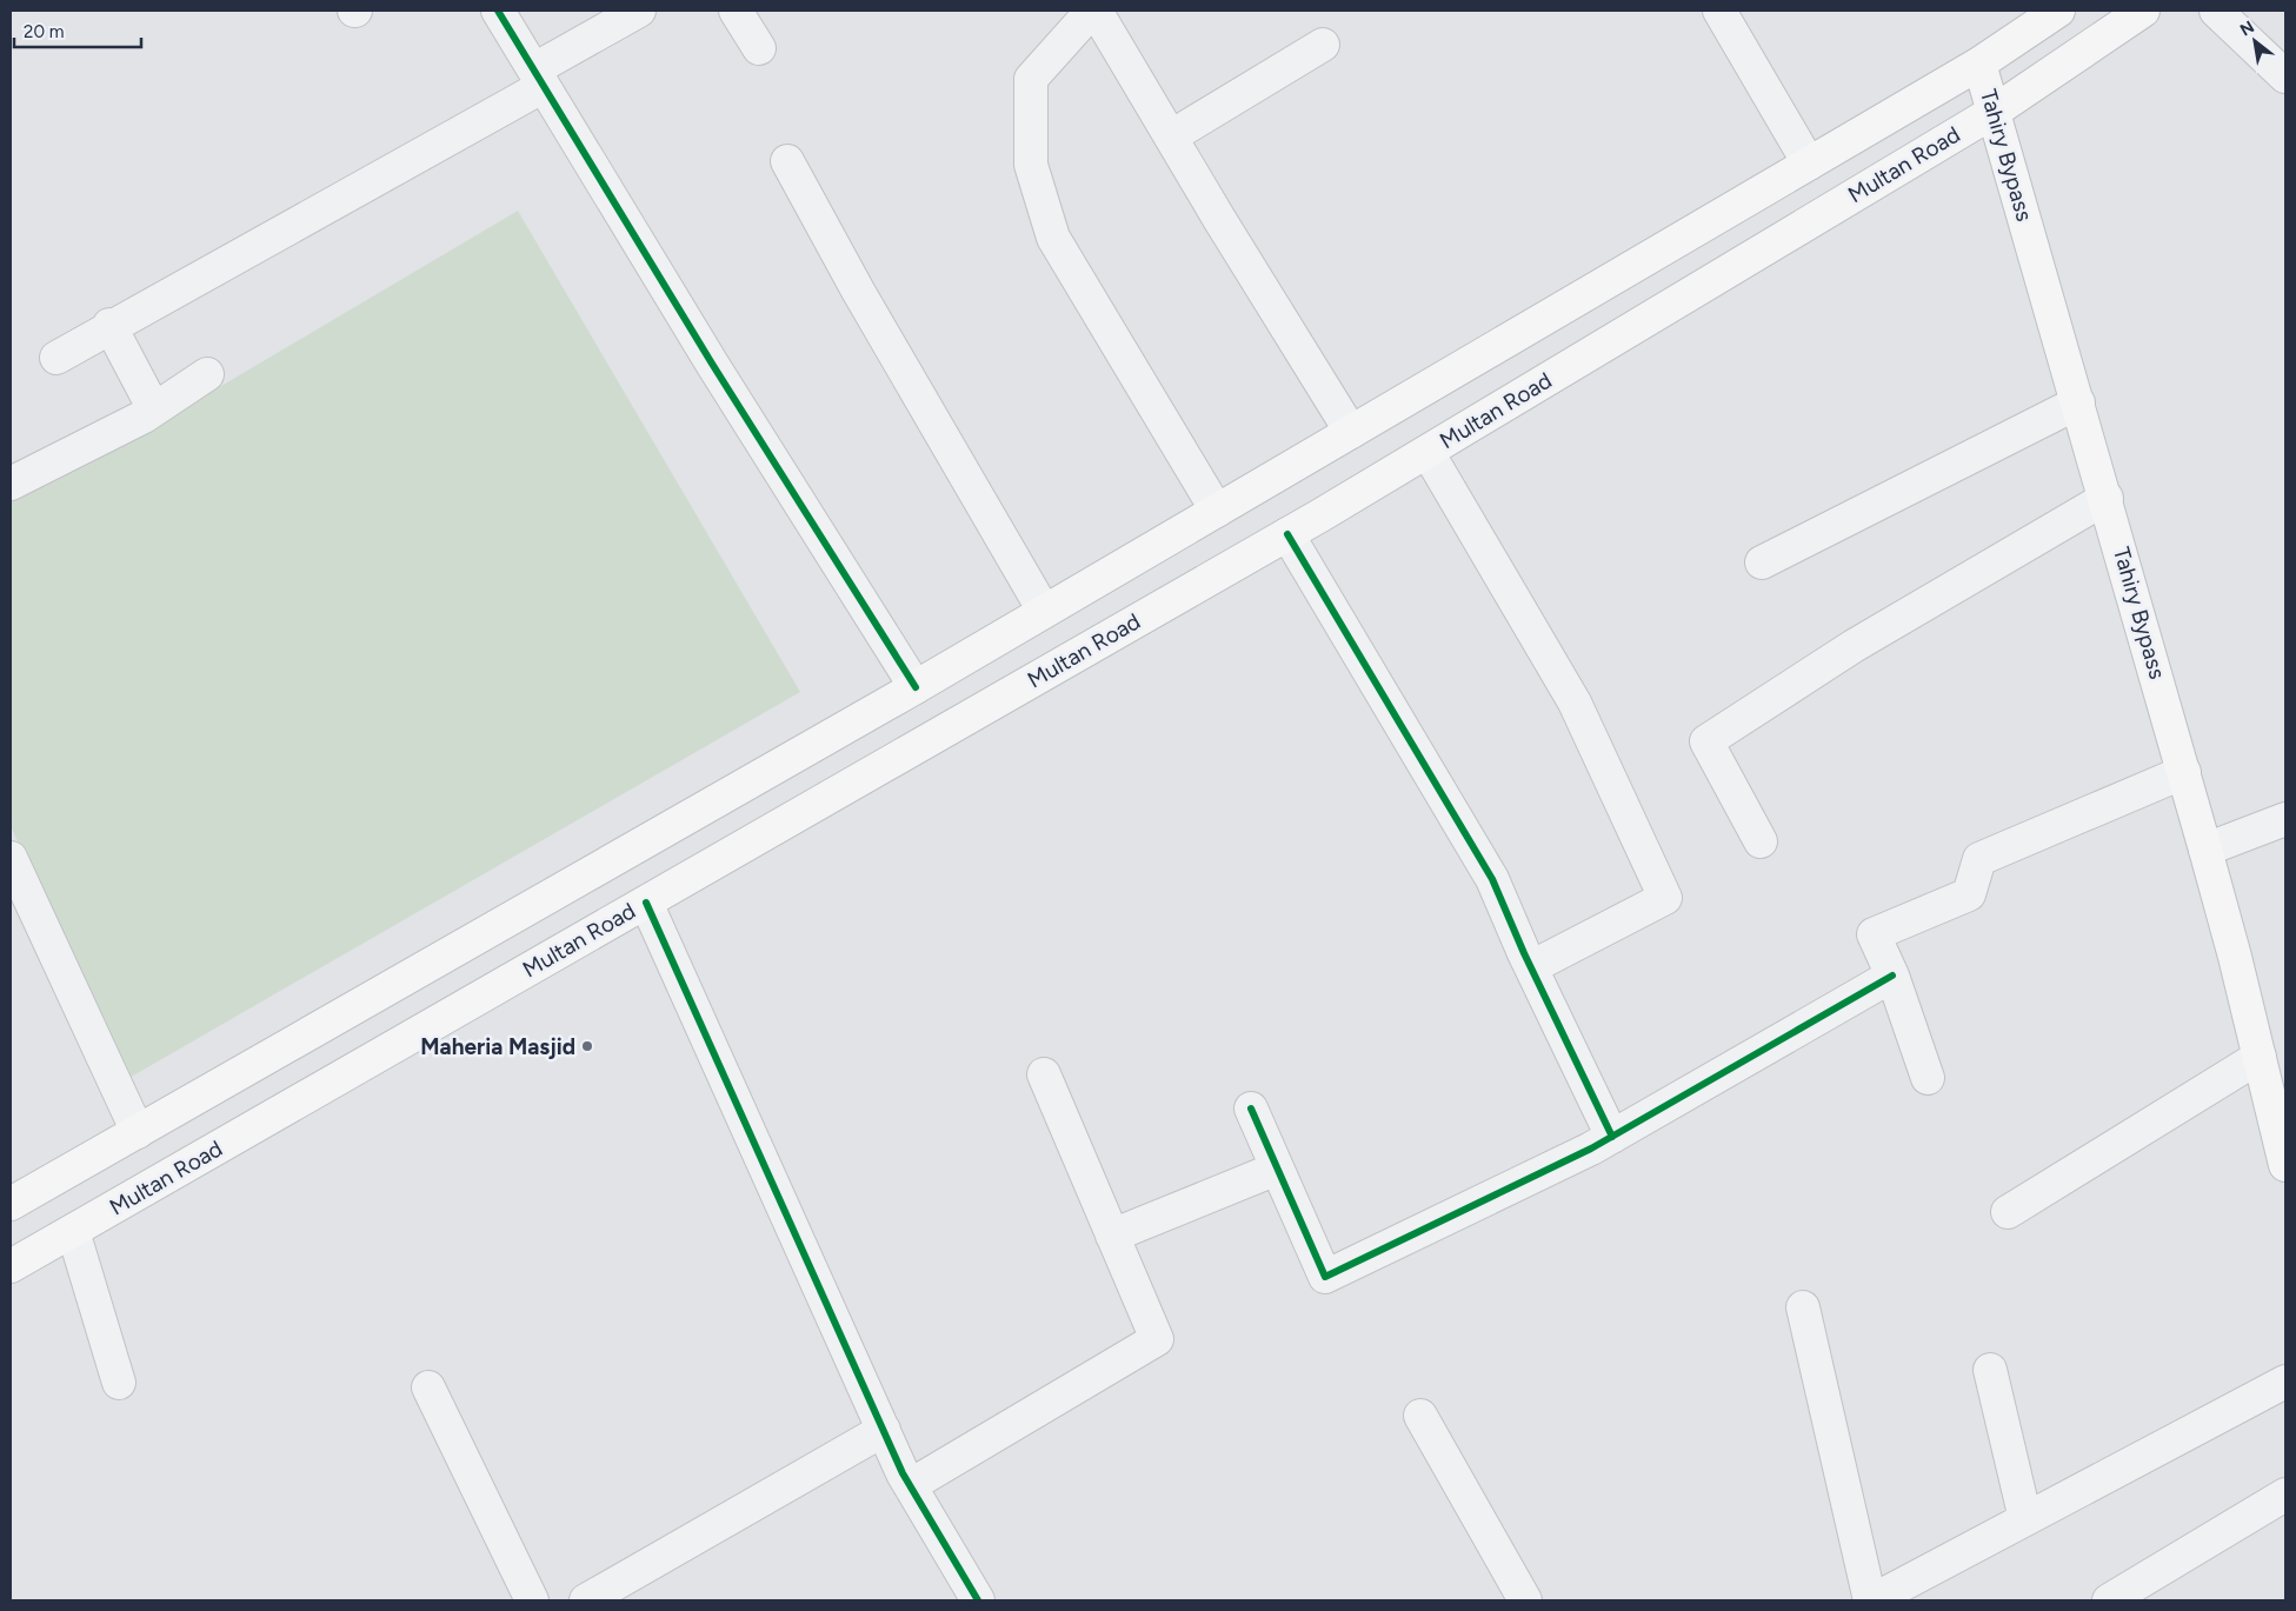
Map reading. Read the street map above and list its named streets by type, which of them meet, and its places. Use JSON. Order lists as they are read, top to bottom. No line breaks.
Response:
{"streets":{"main road":["Tahiry Bypass","Multan Road"]},"crossings":[["Tahiry Bypass","Multan Road"]],"places":["Maheria Masjid"],"scale_bar":"20 m","north":"top left"}
